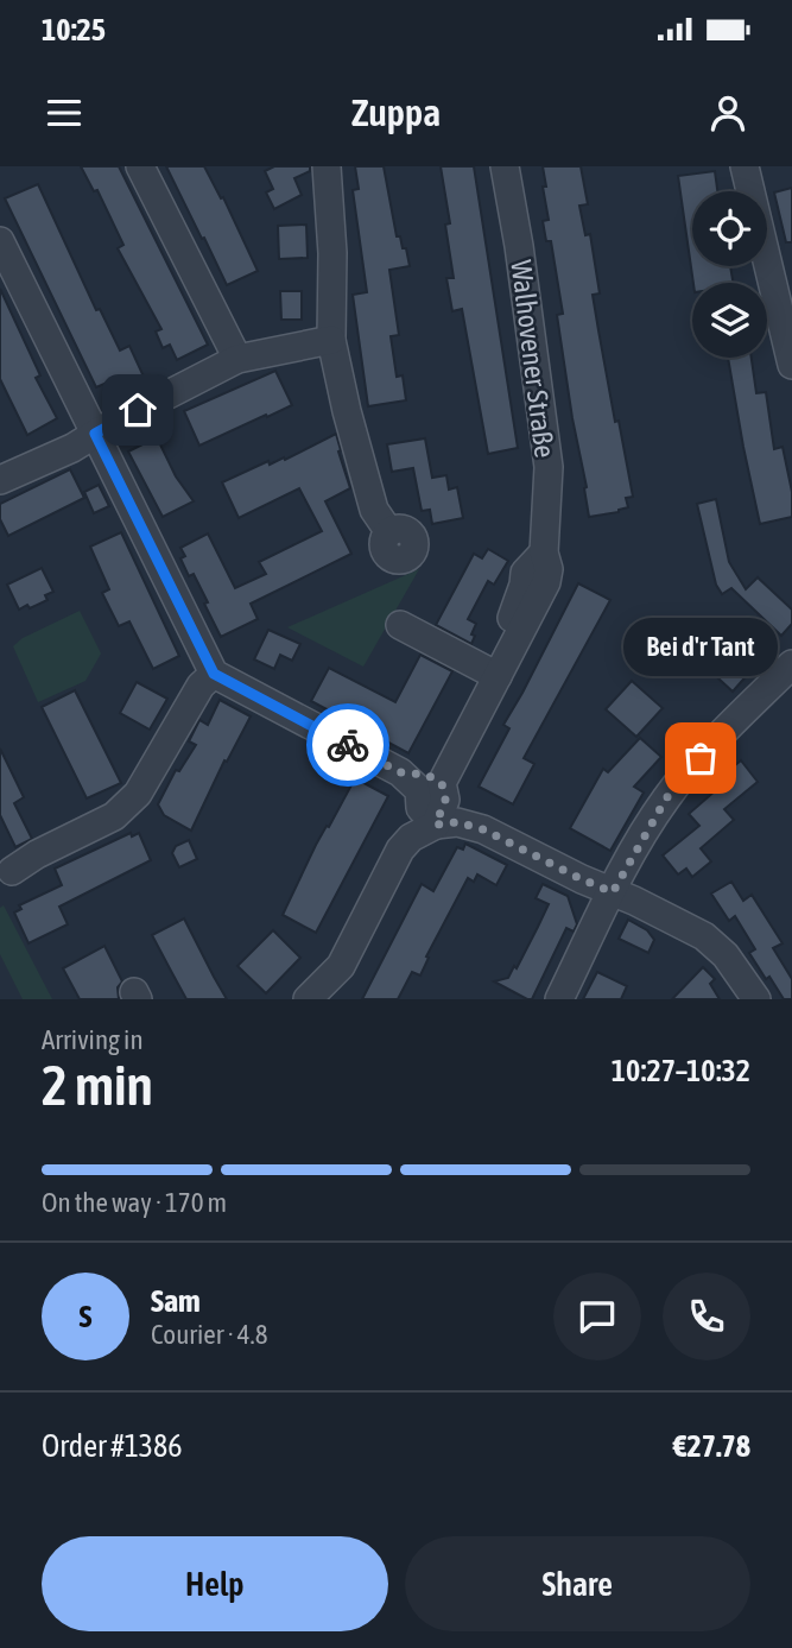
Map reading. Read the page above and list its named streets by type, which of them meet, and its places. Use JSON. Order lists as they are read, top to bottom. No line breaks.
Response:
{"streets":{"street":["Walhovener Straße"]},"places":["Bei d'r Tant"],"page":{"status":"10:25","header":"Zuppa","bubble":"Bei d'r Tant","heading":["2 min","Arriving in","10:27–10:32"],"panel":["Sam","Courier · 4.8","Order #1386","€27.78"],"bar":"On the way · 170 m","round":"S","buttons":["Help","Share"]}}
